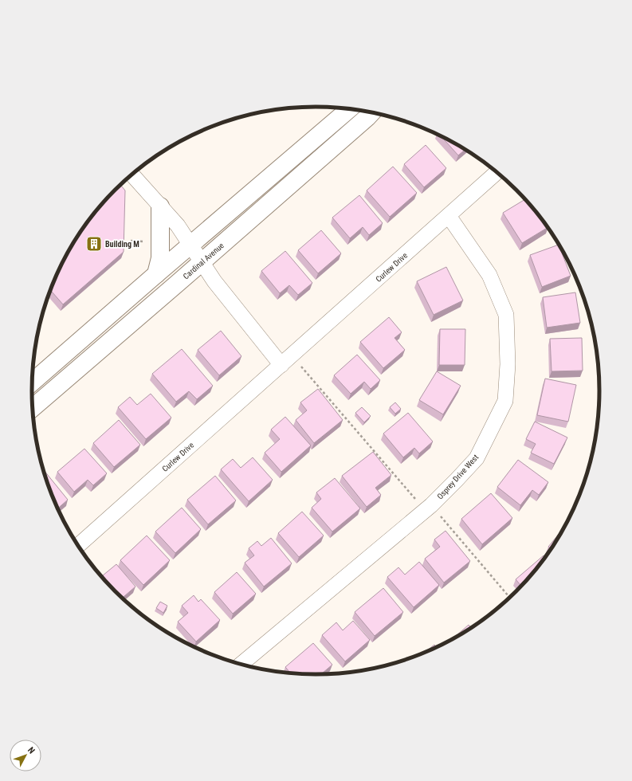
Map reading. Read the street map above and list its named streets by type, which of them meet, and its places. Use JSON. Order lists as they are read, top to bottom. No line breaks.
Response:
{"streets":{"street":["Cardinal Avenue","Curlew Drive","Osprey Drive West"]},"crossings":[["Curlew Drive","Osprey Drive West"]],"places":{"building":["Building M"]},"north":"top right"}
